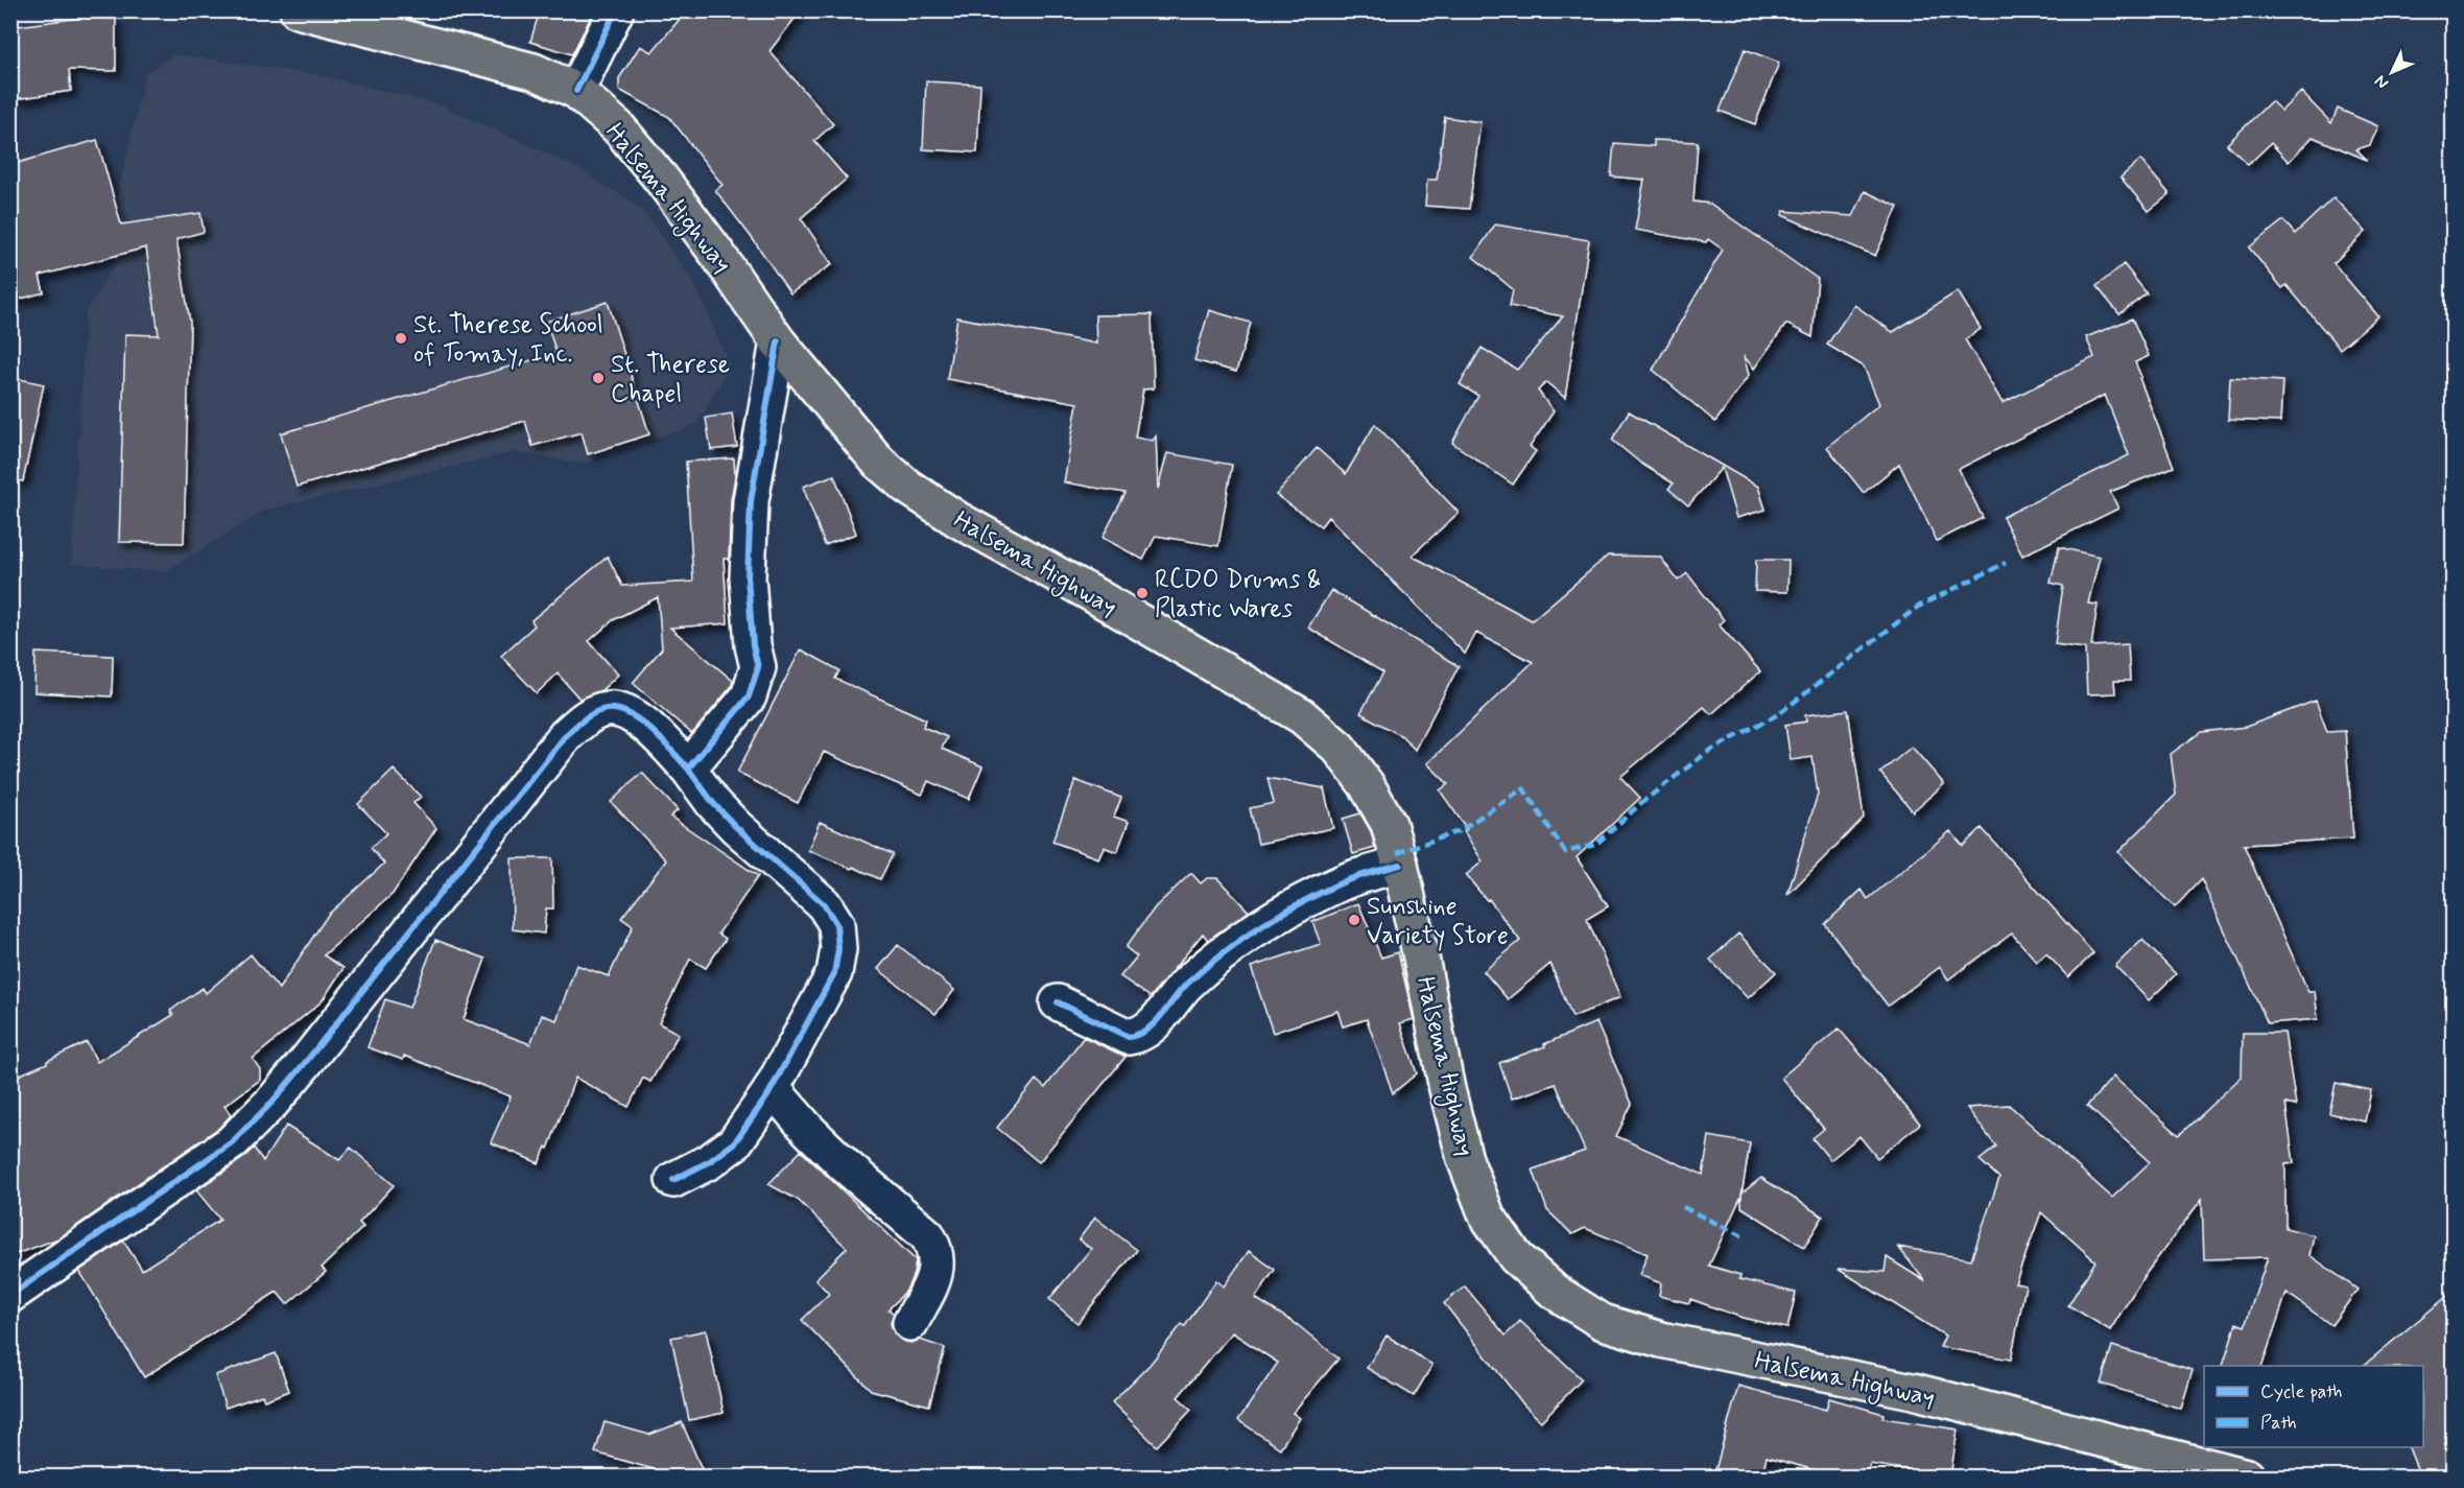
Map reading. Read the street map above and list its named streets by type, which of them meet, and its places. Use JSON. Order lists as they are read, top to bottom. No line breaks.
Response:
{"streets":{"highway":["Halsema Highway"]},"places":["St. Therese School of Tomay, Inc.","St. Therese Chapel","RCDO Drums & Plastic Wares","Sunshine Variety Store"],"legend":["Cycle path","Path"],"north":"bottom left"}
